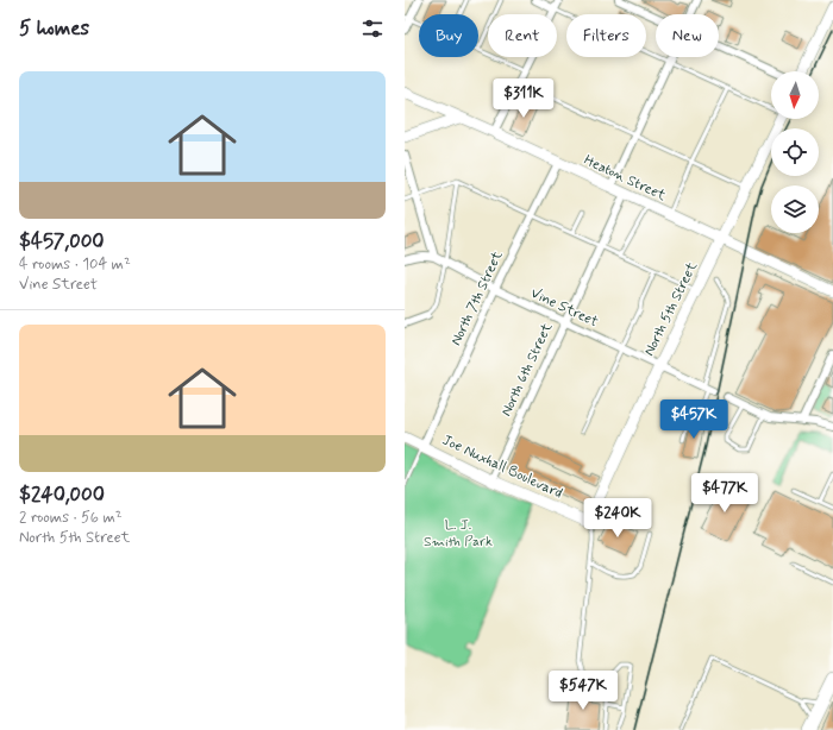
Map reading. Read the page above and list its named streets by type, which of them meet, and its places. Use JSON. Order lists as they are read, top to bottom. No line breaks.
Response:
{"streets":{"street":["Heaton Street","North 7th Street","Vine Street","North 5th Street","North 6th Street","Joe Nuxhall Boulevard"]},"crossings":[["Heaton Street","North 7th Street"],["Heaton Street","North 5th Street"],["Heaton Street","North 6th Street"],["North 7th Street","Vine Street"],["North 7th Street","Joe Nuxhall Boulevard"],["Vine Street","North 5th Street"],["Vine Street","North 6th Street"],["North 5th Street","Joe Nuxhall Boulevard"],["North 6th Street","Joe Nuxhall Boulevard"]],"parks":["L. J. Smith Park"],"north":"bottom","page":{"heading":"5 homes","chip":["Buy","Rent","Filters","New"],"list":[{"name":"$457,000","note":"4 rooms · 104 m² · Vine Street"},{"name":"$240,000","note":"2 rooms · 56 m² · North 5th Street"}],"price":["$311K","$457K","$477K","$240K","$547K"]}}
